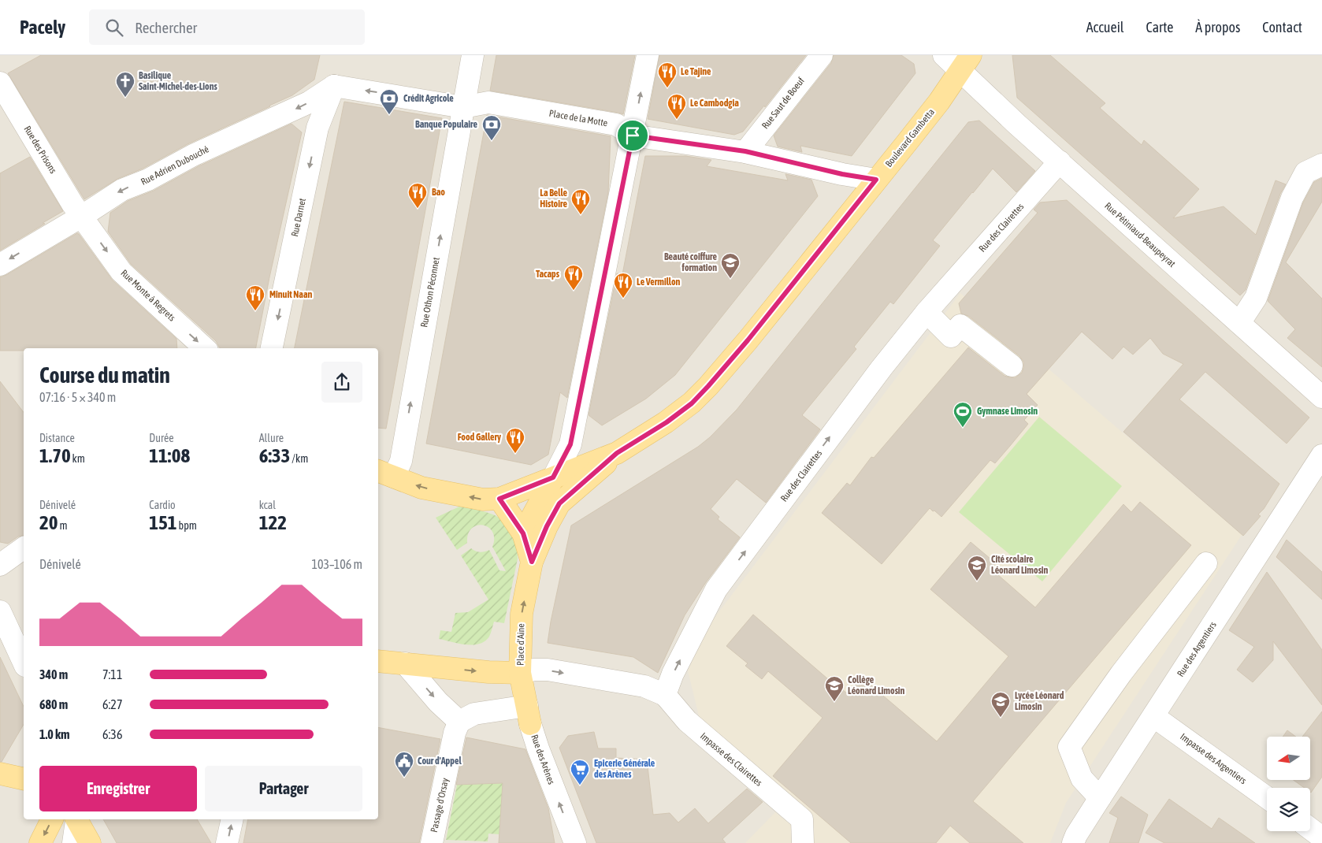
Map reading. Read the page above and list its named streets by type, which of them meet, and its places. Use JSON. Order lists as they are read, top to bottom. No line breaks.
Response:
{"streets":{"main road":["Boulevard Gambetta","Place d'Aine","Rue des Arènes"],"street":["Rue Saut de Boeuf","Place de la Motte","Rue des Prisons","Rue Adrien Dubouché","Rue Darnet","Rue des Clairettes","Rue Pétiniaud-Beaupeyrat","Rue Othon Péconnet","Rue Monte à Regrets","Rue des Argentiers","Impasse des Argentiers","Impasse des Clairettes","Passage d'Orsay"]},"crossings":[["Place de la Motte","Rue Adrien Dubouché"],["Place de la Motte","Rue Darnet"],["Place de la Motte","Rue Othon Péconnet"],["Boulevard Gambetta","Rue Pétiniaud-Beaupeyrat"],["Boulevard Gambetta","Place d'Aine"],["Rue des Prisons","Rue Adrien Dubouché"],["Rue des Prisons","Rue Monte à Regrets"],["Rue Adrien Dubouché","Rue Darnet"],["Rue Adrien Dubouché","Rue Monte à Regrets"],["Rue des Clairettes","Rue Pétiniaud-Beaupeyrat"],["Rue des Clairettes","Impasse des Clairettes"],["Place d'Aine","Rue des Arènes"],["Rue des Argentiers","Impasse des Argentiers"]],"one_way":["Place de la Motte","Rue Adrien Dubouché","Rue Darnet","Rue des Clairettes","Rue Monte à Regrets","Rue des Arènes"],"places":{"restaurant":["Le Tajine","Le Cambodgia","Bao","La Belle Histoire","Tacaps","Le Vermillon","Minuit Naan","Food Gallery"],"church":["Basilique Saint-Michel-des-Lions"],"bank":["Crédit Agricole","Banque Populaire"],"school or university":["Beauté coiffure formation","Cité scolaire Léonard Limosin","Collège Léonard Limosin","Lycée Léonard Limosin"],"sports":["Gymnase Limosin"],"public building":["Cour d'Appel"],"supermarket":["Epicerie Générale des Arènes"]},"north":"left","page":{"header":"Pacely","search":"Rechercher","nav":["Accueil","Carte","À propos","Contact"],"heading":["Course du matin","07:16 · 5 × 340 m"],"stats":[["Distance","1.70 km"],["Durée","11:08"],["Allure","6:33 /km"],["Dénivelé","20 m"],["Cardio","151 bpm"],["kcal","122"]],"chart":["Dénivelé","103–106 m"],"list":[{"name":"340 m","note":"7:11"},{"name":"680 m","note":"6:27"},{"name":"1.0 km","note":"6:36"}],"buttons":["Enregistrer","Partager"]}}
